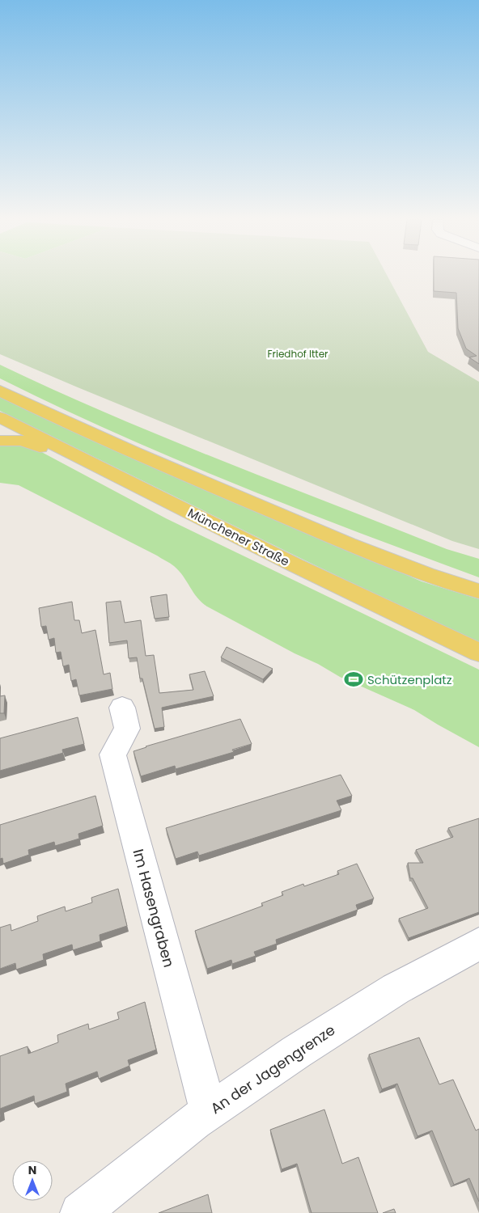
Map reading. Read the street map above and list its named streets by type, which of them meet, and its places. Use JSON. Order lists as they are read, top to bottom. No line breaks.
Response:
{"streets":{"main road":["Münchener Straße"],"street":["Im Hasengraben","An der Jagengrenze"]},"crossings":[["Im Hasengraben","An der Jagengrenze"]],"parks":["Friedhof Itter"],"places":{"sports":["Schützenplatz"]},"north":"top"}
